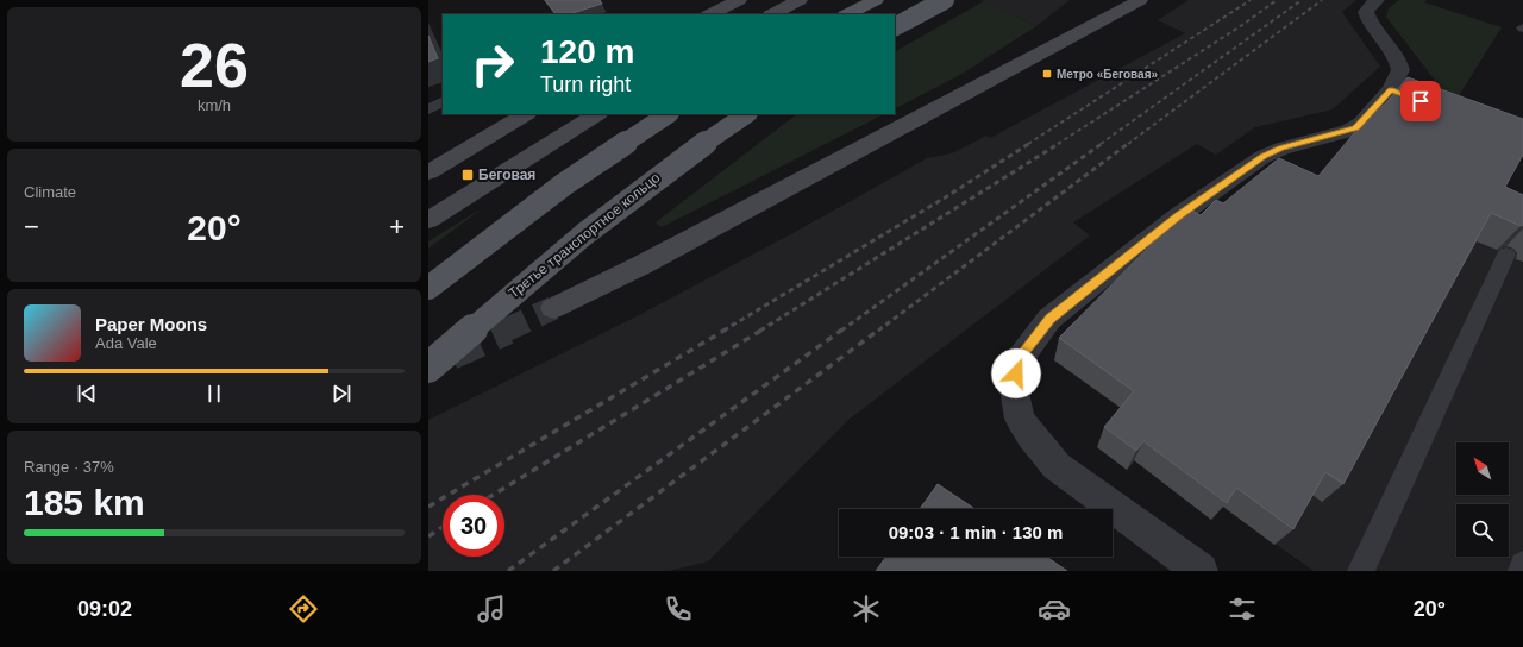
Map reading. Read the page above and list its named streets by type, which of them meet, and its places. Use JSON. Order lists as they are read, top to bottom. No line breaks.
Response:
{"streets":{"main road":["Третье транспортное кольцо"]},"places":{"transit":["Метро «Беговая»","Беговая"]},"north":"top left","page":{"tile":[["26","km/h"],"Climate",["Range · 37%","185 km"]],"turn":["120 m","Turn right"],"heat":["−","20°","+"],"song":["Paper Moons","Ada Vale"],"limit":"30","trip":"09:03 · 1 min · 130 m","tabs":["09:02","20°"]}}
